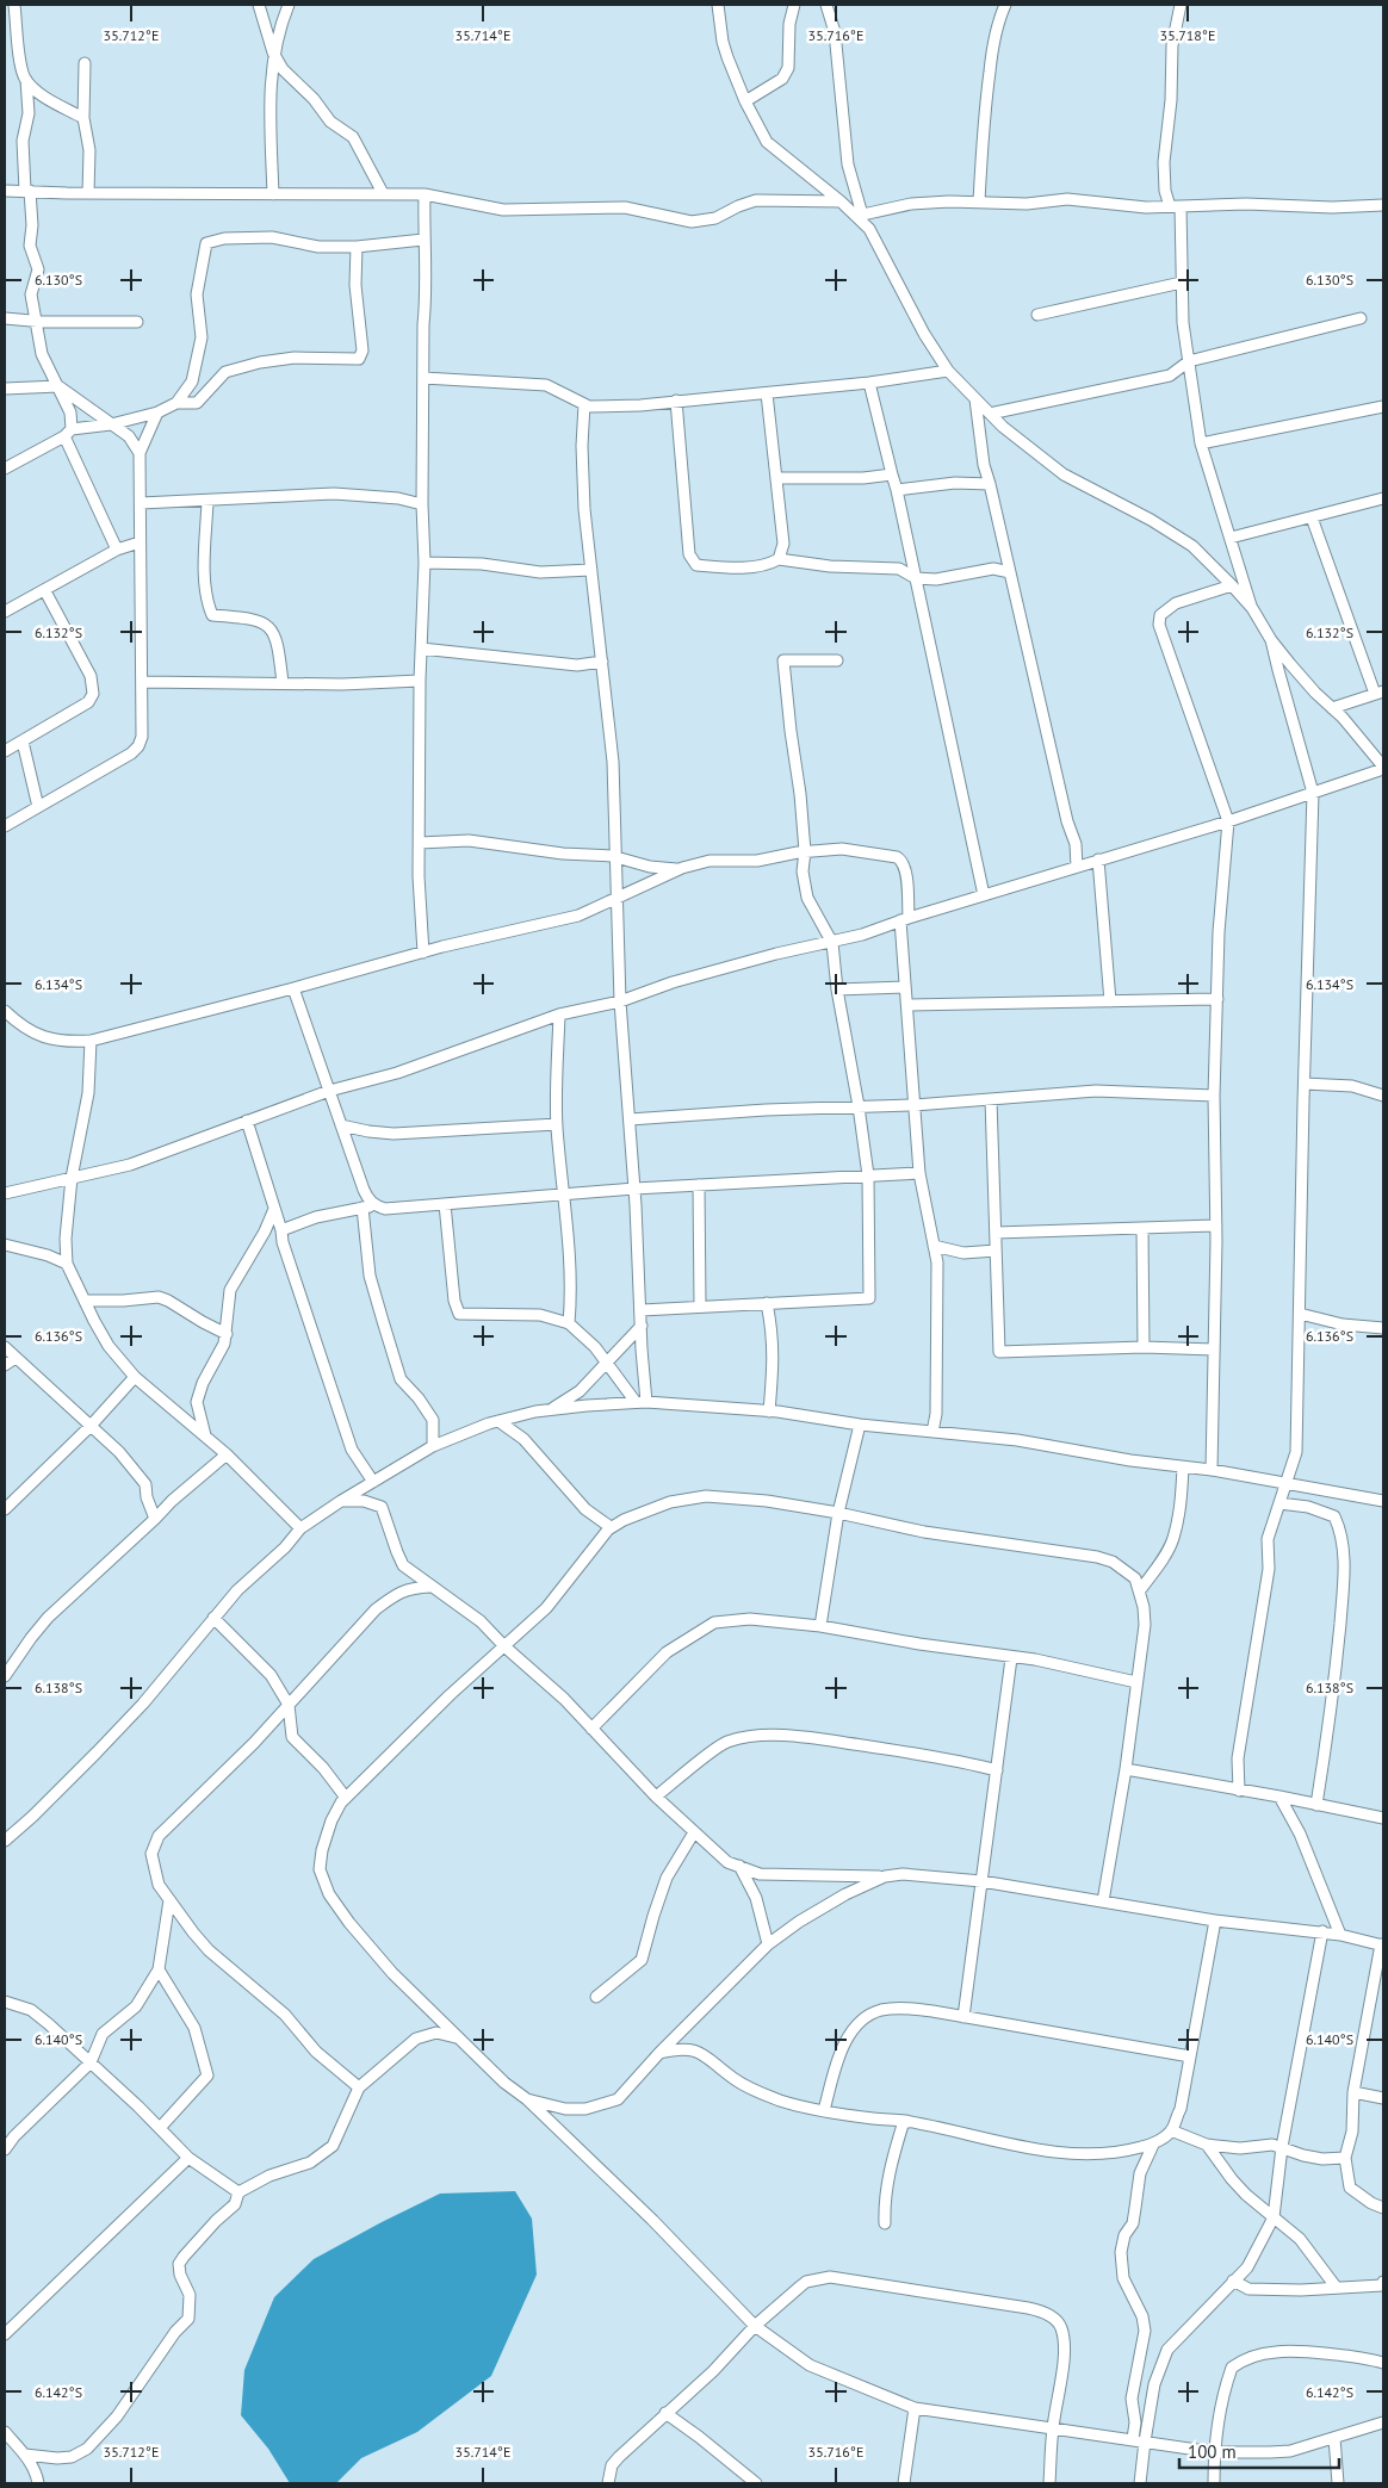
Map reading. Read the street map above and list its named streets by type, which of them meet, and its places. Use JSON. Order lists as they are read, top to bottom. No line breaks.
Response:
{"scale_bar":"100 m","coordinates":["35.712°E","35.714°E","35.716°E","35.718°E","6.130°S","6.132°S","6.134°S","6.136°S","6.138°S","6.140°S","6.142°S"]}
